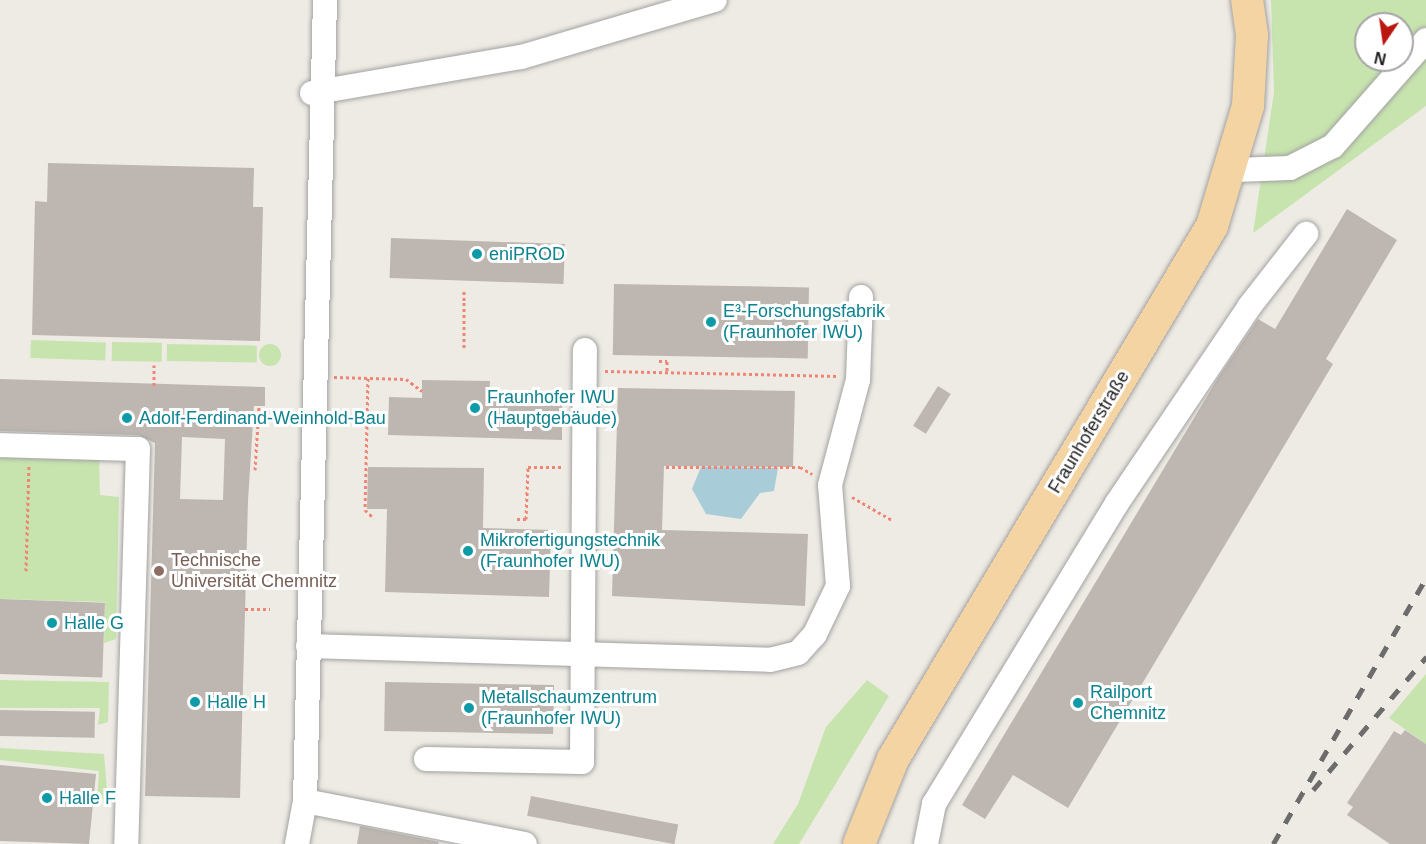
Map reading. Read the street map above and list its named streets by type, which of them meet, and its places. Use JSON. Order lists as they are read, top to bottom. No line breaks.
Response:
{"streets":{"main road":["Fraunhoferstraße"]},"places":["eniPROD","E³-Forschungsfabrik (Fraunhofer IWU)","Fraunhofer IWU (Hauptgebäude)","Adolf-Ferdinand-Weinhold-Bau","Mikrofertigungstechnik (Fraunhofer IWU)","Technische Universität Chemnitz","Halle G","Halle H","Railport Chemnitz","Metallschaumzentrum (Fraunhofer IWU)","Halle F"],"north":"bottom"}
